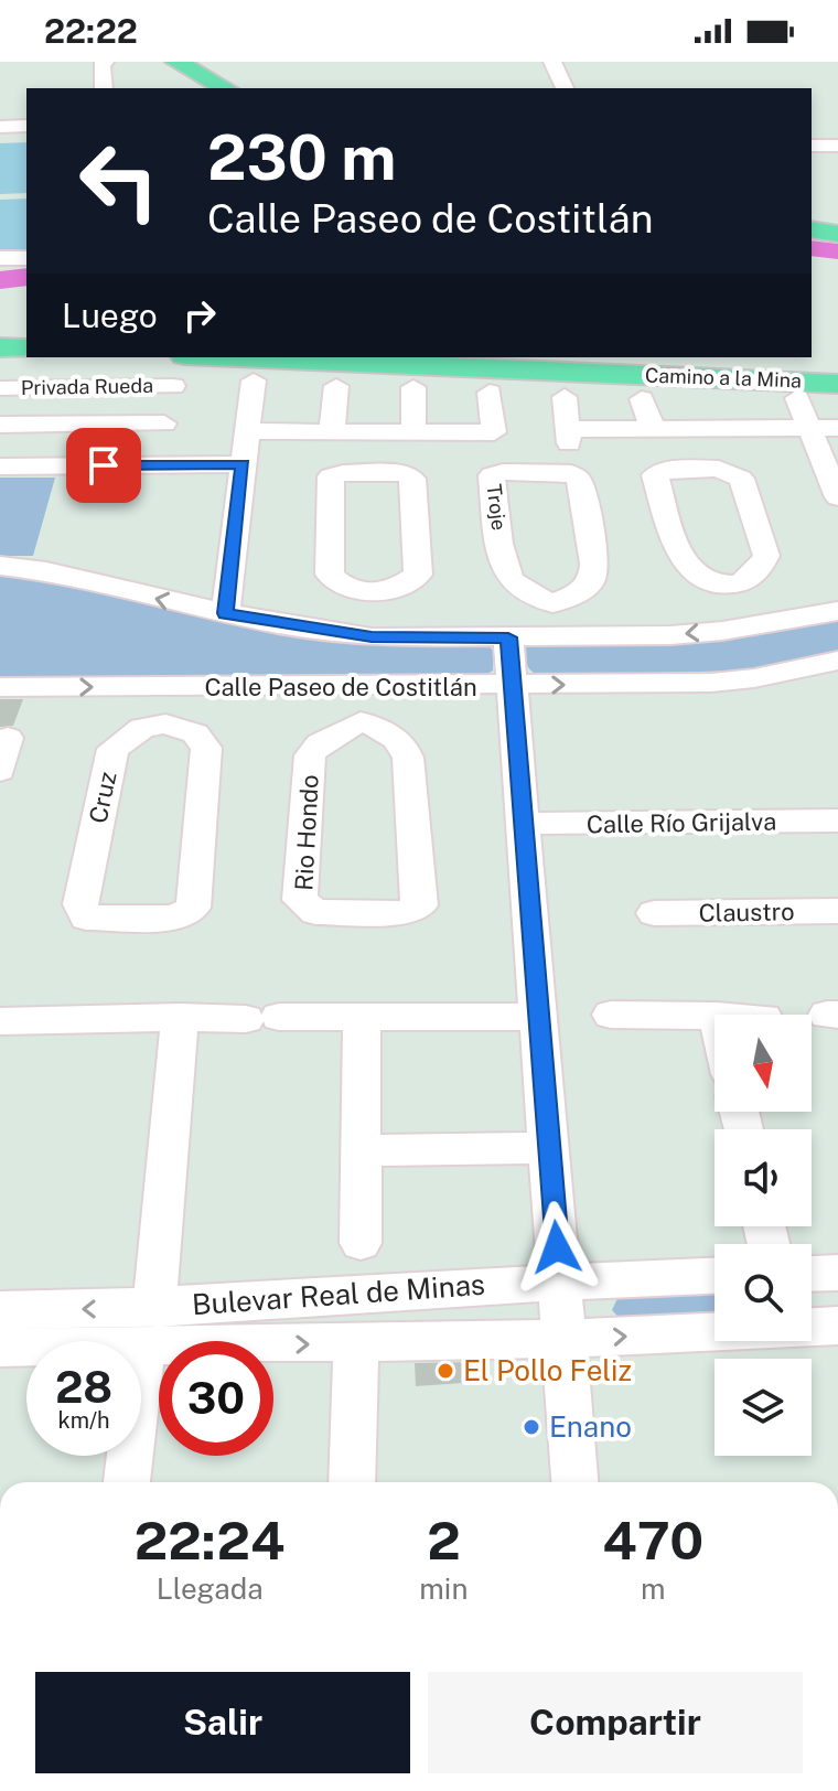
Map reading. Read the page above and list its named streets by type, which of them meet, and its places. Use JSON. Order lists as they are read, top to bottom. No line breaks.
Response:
{"streets":{"main road":["Camino a la Mina"],"street":["Privada Rueda","Troje","Calle Paseo de Costitlán","Cruz","Calle Río Grijalva","Rio Hondo","Claustro","Bulevar Real de Minas"]},"crossings":[["Camino a la Mina","Privada Rueda"]],"places":["El Pollo Feliz","Enano"],"north":"bottom","page":{"status":"22:22","turn":["230 m","Calle Paseo de Costitlán"],"then":"Luego","speed":"28 km/h","limit":"30","eta":["22:24","Llegada","2","min","470","m"],"buttons":["Salir","Compartir"]}}
